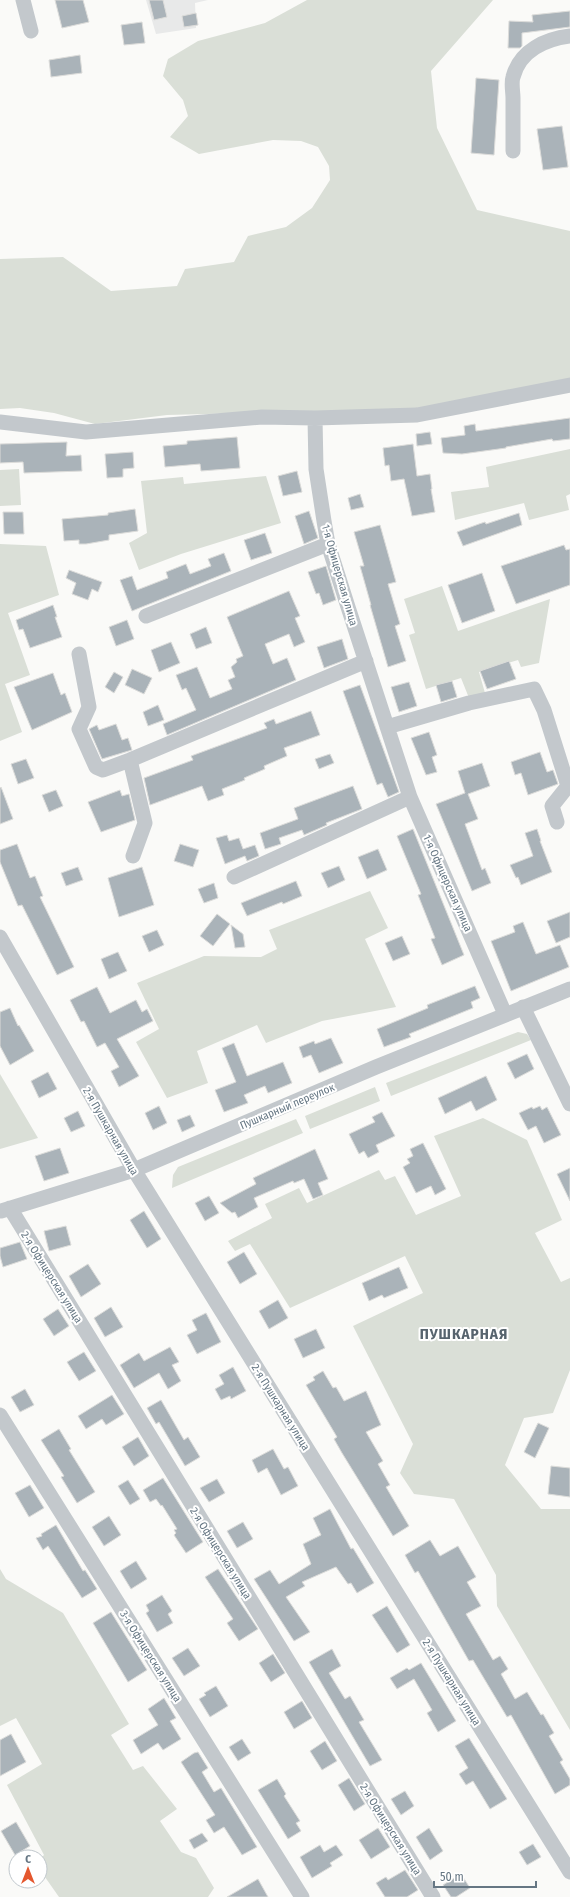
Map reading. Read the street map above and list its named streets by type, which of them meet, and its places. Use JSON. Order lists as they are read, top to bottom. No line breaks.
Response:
{"streets":{"street":["1-я Офицерская улица","Пушкарный переулок","2-я Пушкарная улица","2-я Офицерская улица","3-я Офицерская улица"]},"crossings":[["1-я Офицерская улица","Пушкарный переулок"],["Пушкарный переулок","2-я Пушкарная улица"],["Пушкарный переулок","2-я Офицерская улица"]],"districts":["ПУШКАРНАЯ"],"scale_bar":"50 m","north":"top"}
